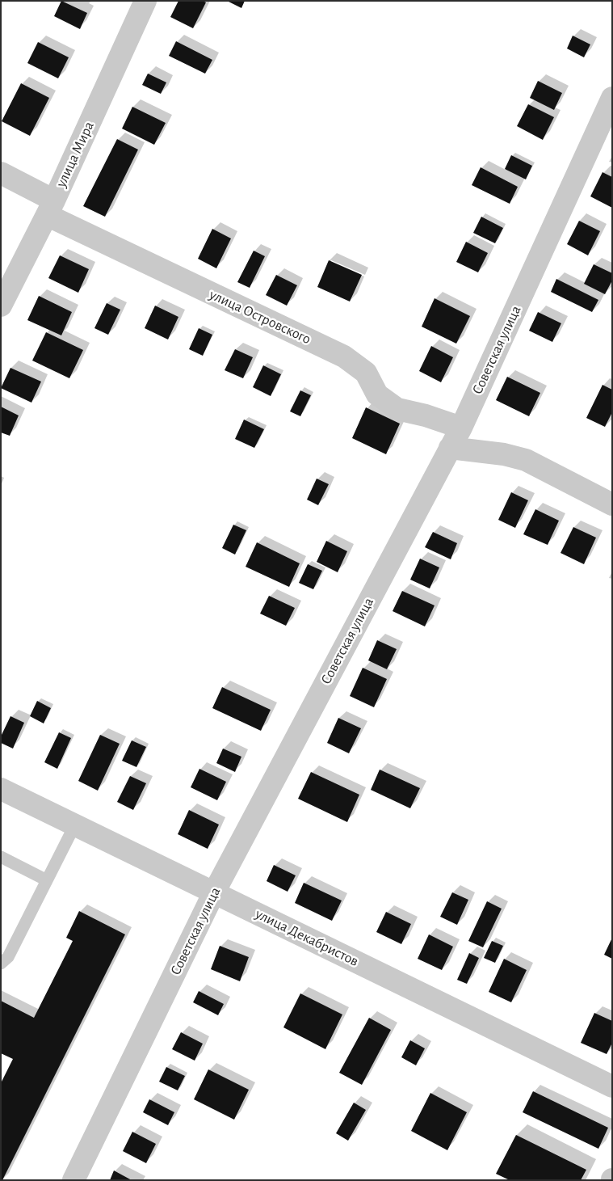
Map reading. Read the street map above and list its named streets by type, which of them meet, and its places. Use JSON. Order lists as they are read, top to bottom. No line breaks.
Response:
{"streets":{"street":["улица Мира","улица Островского","Советская улица","улица Декабристов"]},"crossings":[["улица Мира","улица Островского"],["улица Островского","Советская улица"],["Советская улица","улица Декабристов"]]}
